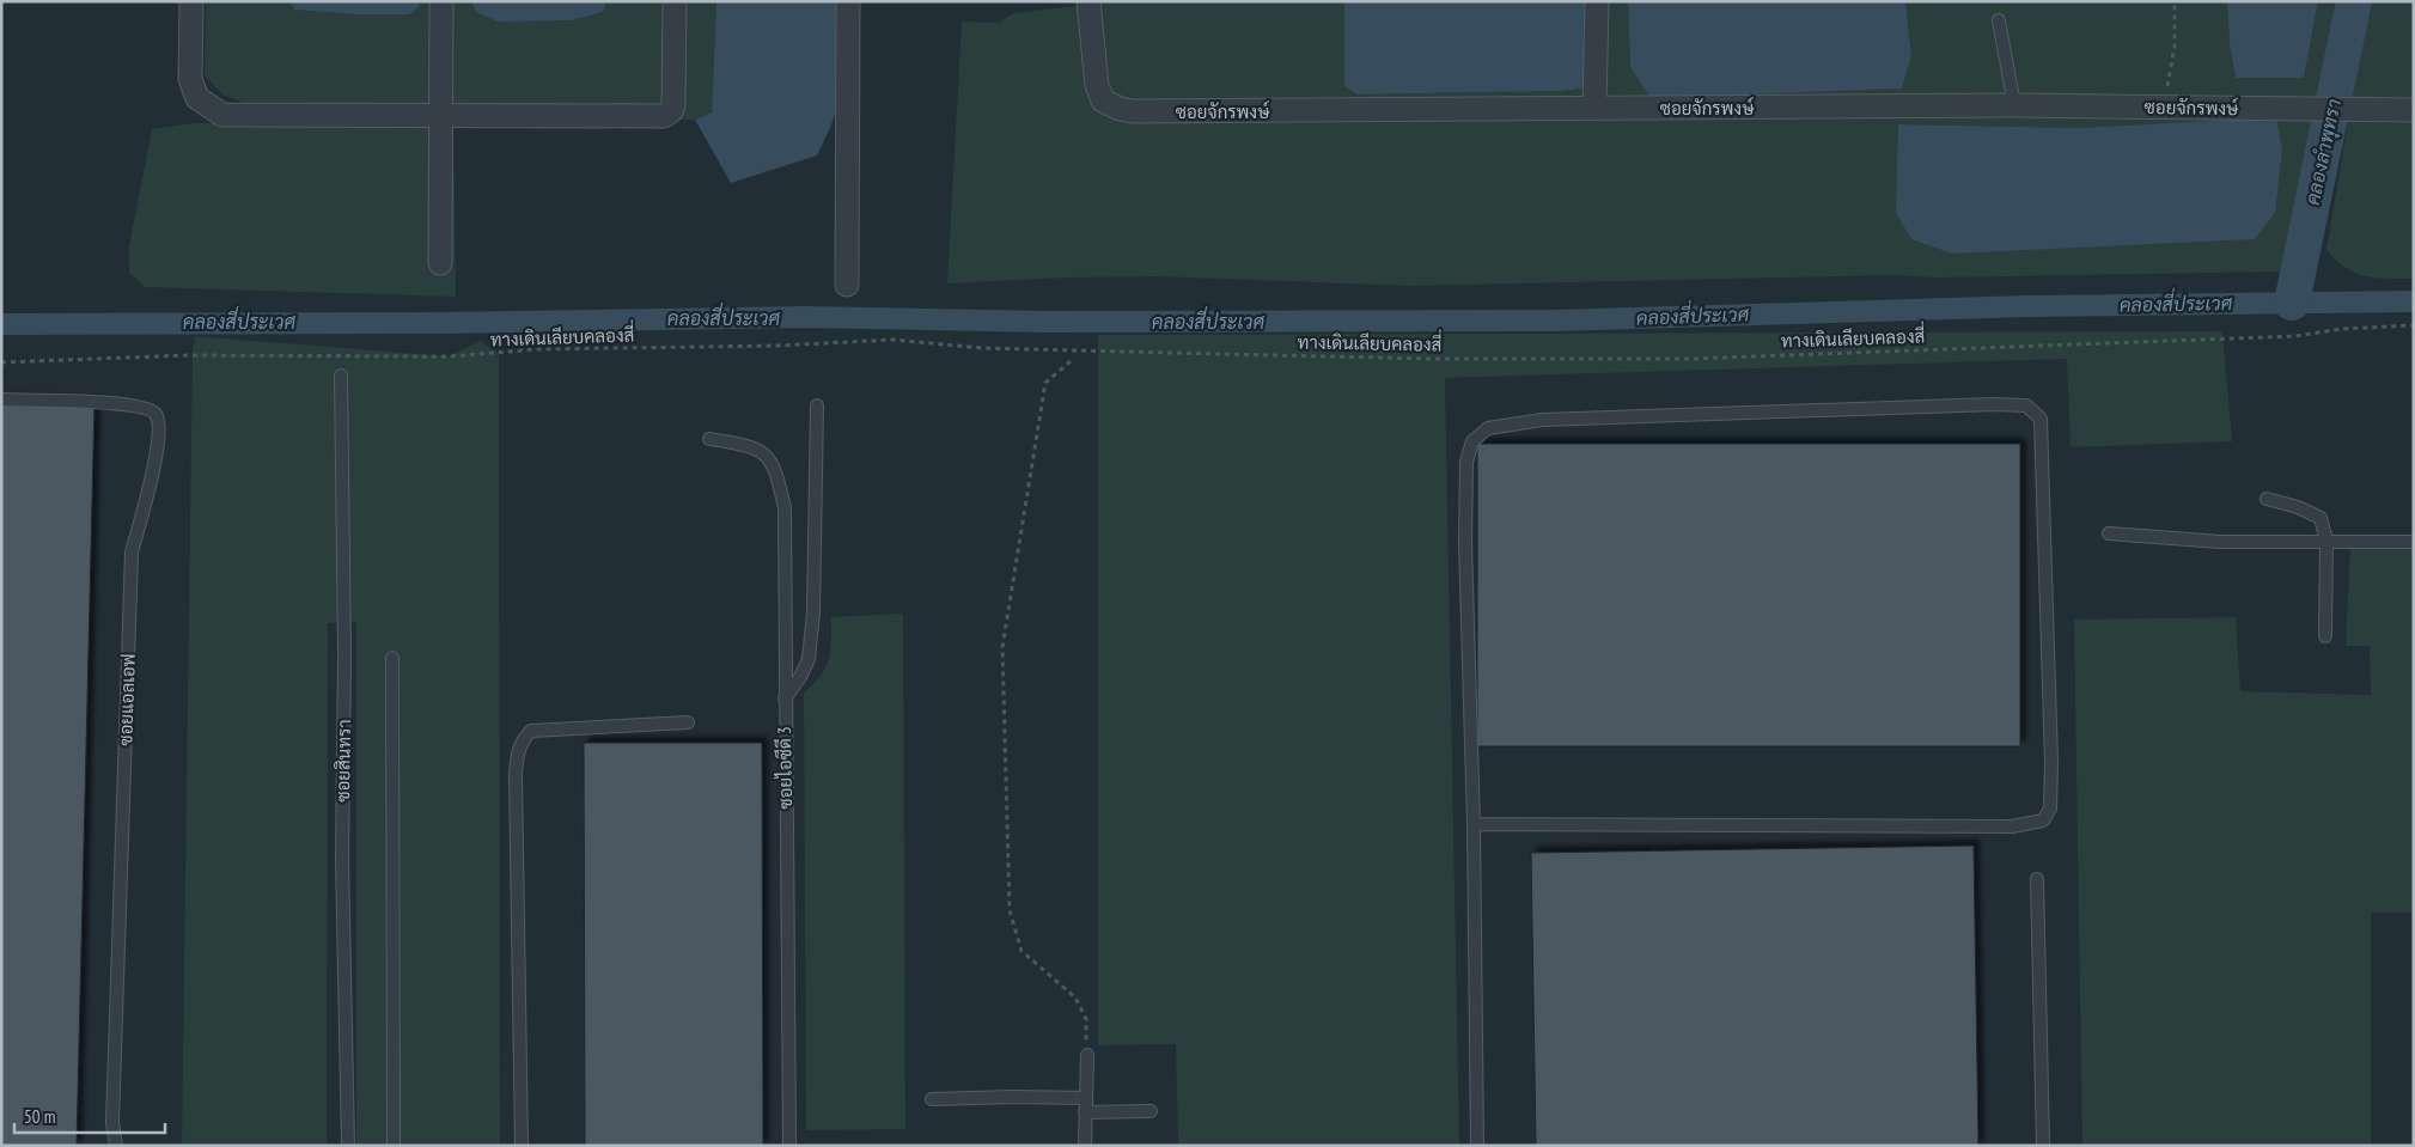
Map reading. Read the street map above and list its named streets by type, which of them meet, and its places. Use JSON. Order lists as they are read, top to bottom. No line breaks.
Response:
{"streets":{"street":["ซอยจักรพงษ์"],"lane":["ซอยแอลเอฟ","ซอยสินทรา","ซอยไอซีดี 3"],"path":["ทางเดินเลียบคลองสี่"]},"water":["คลองลำพุทรา","คลองสี่ประเวศ"],"scale_bar":"50 m"}
